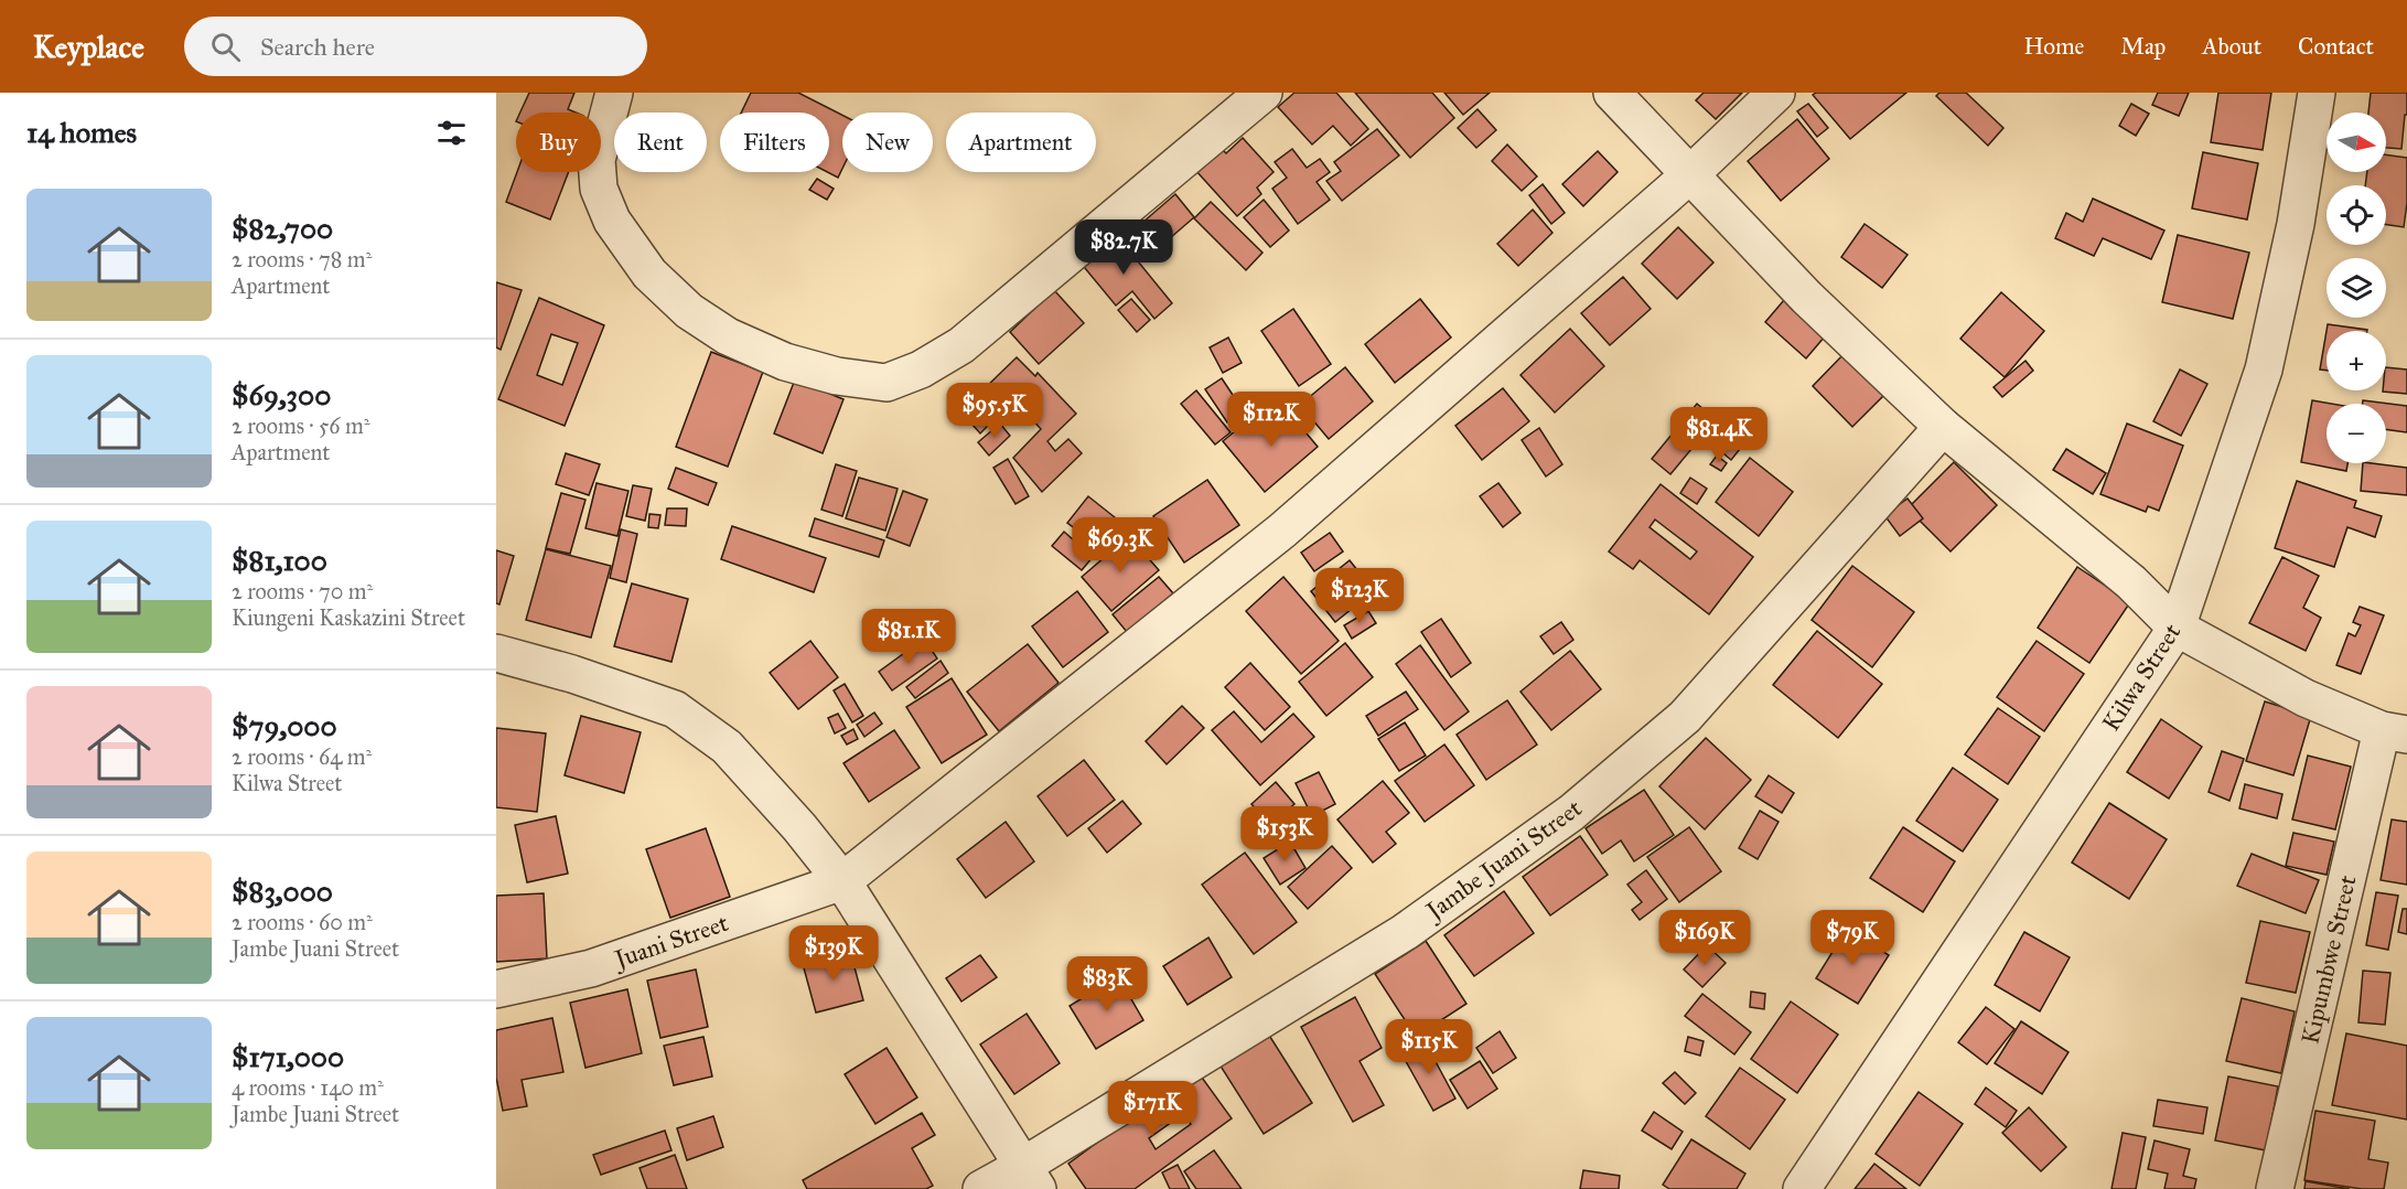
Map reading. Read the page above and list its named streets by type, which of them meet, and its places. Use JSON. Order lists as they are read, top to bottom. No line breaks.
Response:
{"streets":{"street":["Kilwa Street","Jambe Juani Street","Juani Street","Kipumbwe Street"]},"north":"right","page":{"header":"Keyplace","search":"Search here","nav":["Home","Map","About","Contact"],"heading":"14 homes","map_buttons":["+","−"],"chip":["Buy","Rent","Filters","New","Apartment"],"list":[{"name":"$82,700","note":"2 rooms · 78 m² · Apartment"},{"name":"$69,300","note":"2 rooms · 56 m² · Apartment"},{"name":"$81,100","note":"2 rooms · 70 m² · Kiungeni Kaskazini Street"},{"name":"$79,000","note":"2 rooms · 64 m² · Kilwa Street"},{"name":"$83,000","note":"2 rooms · 60 m² · Jambe Juani Street"},{"name":"$171,000","note":"4 rooms · 140 m² · Jambe Juani Street"}],"price":["$82.7K","$95.5K","$112K","$81.4K","$69.3K","$123K","$81.1K","$153K","$169K","$79K","$139K","$83K","$115K","$171K"]}}
